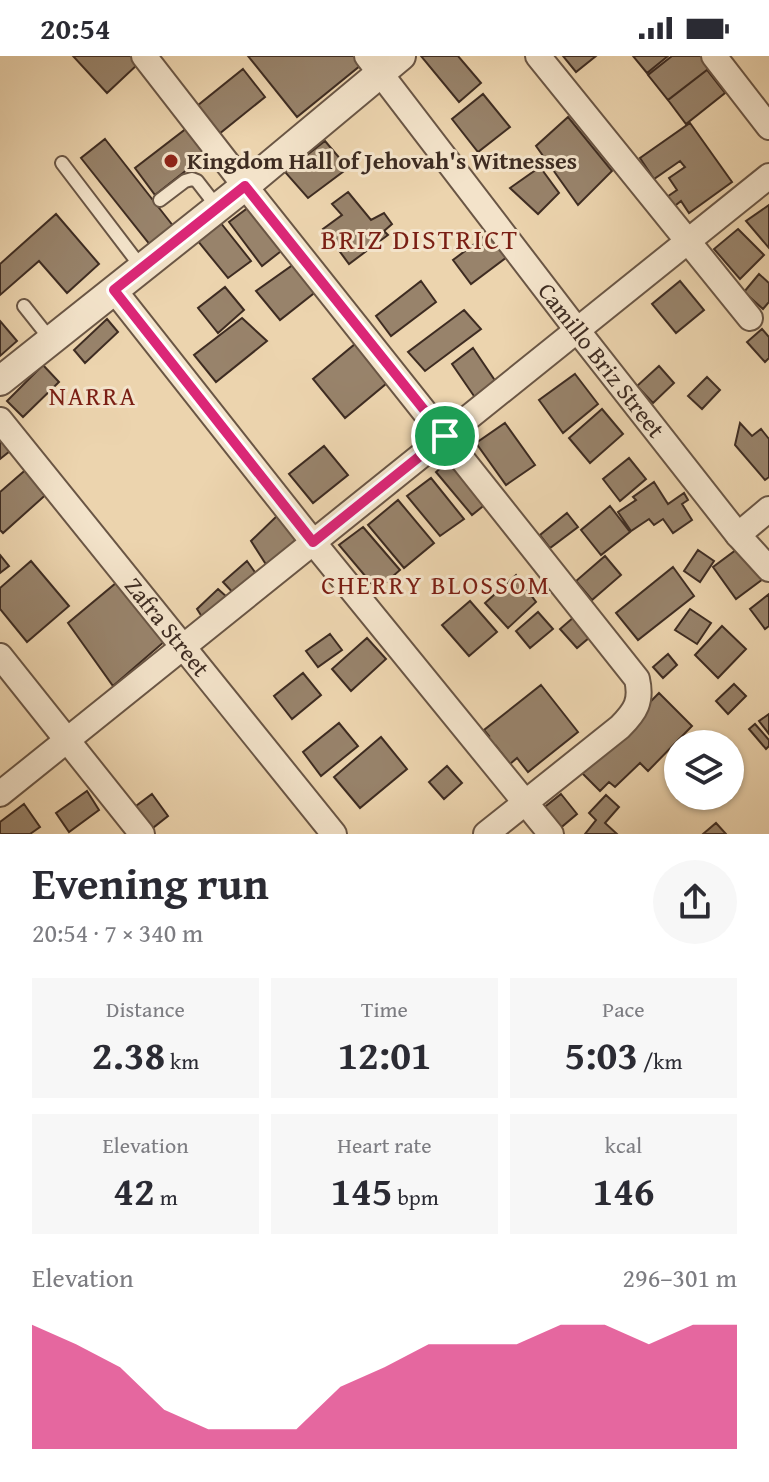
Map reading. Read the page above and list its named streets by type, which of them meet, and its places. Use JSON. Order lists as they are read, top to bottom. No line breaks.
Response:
{"streets":{"street":["Camillo Briz Street","Zafra Street"]},"districts":["BRIZ DISTRICT","NARRA","CHERRY BLOSSOM"],"places":["Kingdom Hall of Jehovah's Witnesses"],"page":{"status":"20:54","heading":["Evening run","20:54 · 7 × 340 m"],"stats":[["Distance","2.38 km"],["Time","12:01"],["Pace","5:03 /km"],["Elevation","42 m"],["Heart rate","145 bpm"],["kcal","146"]],"chart":["Elevation","296–301 m"]}}
